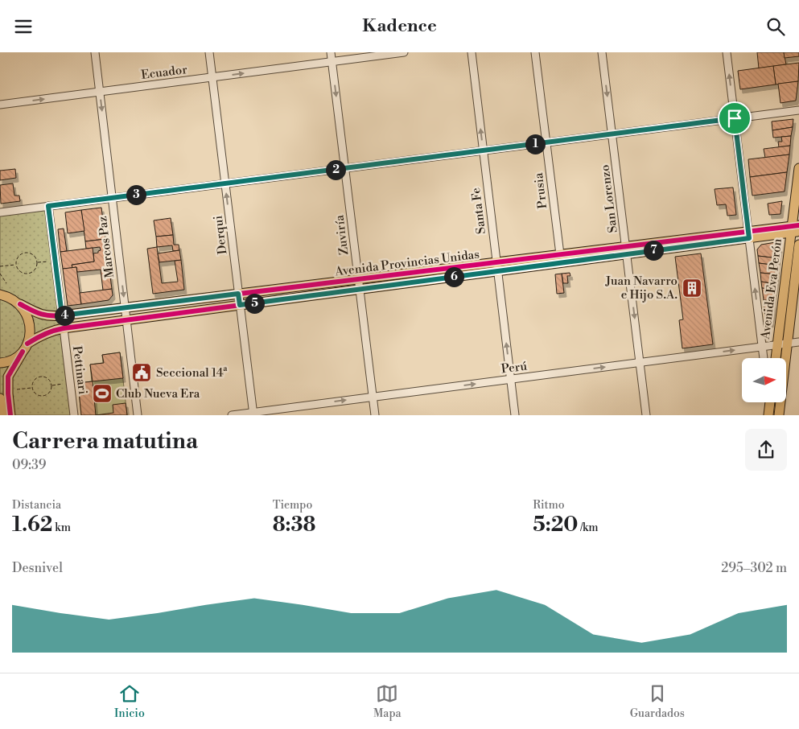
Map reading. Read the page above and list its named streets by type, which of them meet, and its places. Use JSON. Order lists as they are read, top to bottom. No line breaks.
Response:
{"streets":{"main road":["Avenida Provincias Unidas","Avenida Eva Perón"],"street":["Ecuador","Prusia","San Lorenzo","Santa Fe","Derqui","Zuviría","Marcos Paz","Perú","Pettinari"]},"crossings":[["Ecuador","Derqui"],["Ecuador","Zuviría"],["Ecuador","Marcos Paz"],["Prusia","Avenida Provincias Unidas"],["San Lorenzo","Avenida Provincias Unidas"],["San Lorenzo","Perú"],["Santa Fe","Avenida Provincias Unidas"],["Santa Fe","Perú"],["Derqui","Avenida Provincias Unidas"],["Derqui","Perú"],["Zuviría","Avenida Provincias Unidas"],["Zuviría","Perú"],["Marcos Paz","Avenida Provincias Unidas"],["Avenida Provincias Unidas","Avenida Eva Perón"],["Avenida Provincias Unidas","Pettinari"],["Avenida Eva Perón","Perú"]],"one_way":["Ecuador","San Lorenzo","Santa Fe","Marcos Paz","Perú"],"places":{"building":["Juan Navarro e Hijo S.A."],"public building":["Seccional 14ª"],"sports":["Club Nueva Era"]},"north":"right","page":{"header":"Kadence","pins":["1","2","3","7","6","5","4"],"heading":["Carrera matutina","09:39"],"stats":[["Distancia","1.62 km"],["Tiempo","8:38"],["Ritmo","5:20 /km"]],"chart":["Desnivel","295–302 m"],"tabs":["Inicio","Mapa","Guardados"]}}
